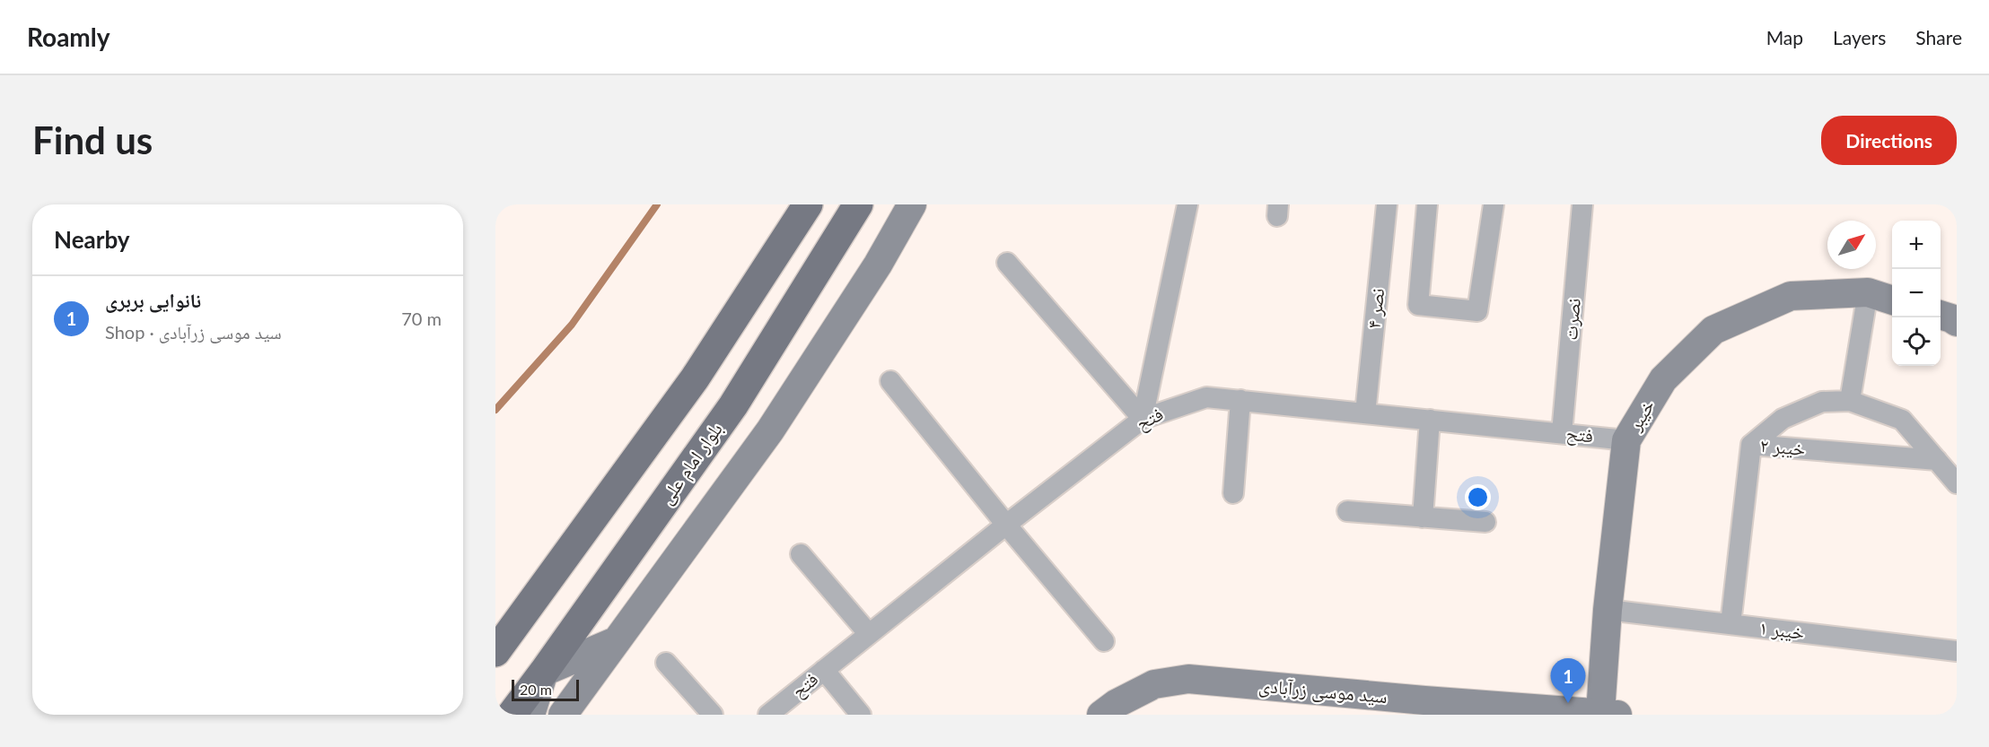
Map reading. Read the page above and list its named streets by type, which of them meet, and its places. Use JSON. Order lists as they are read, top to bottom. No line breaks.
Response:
{"streets":{"main road":["بلوار امام علی"],"street":["نصر ۴","نصرت","خیبر","فتح","خیبر ۲","خیبر ۱","سید موسی زرآبادی"]},"crossings":[["نصر ۴","فتح"],["نصرت","فتح"],["خیبر","فتح"],["خیبر","خیبر ۱"],["خیبر","سید موسی زرآبادی"]],"scale_bar":"20 m","north":"top right","page":{"header":"Roamly","nav":["Map","Layers","Share"],"buttons":"Directions","title":"Find us","heading":"Nearby","map_buttons":["+","−"],"list":[{"mark":"1","name":"نانوایی بربری","note":"Shop · سید موسی زرآبادی","value":"70 m"}],"pins":"1","scale":"20 m"}}
